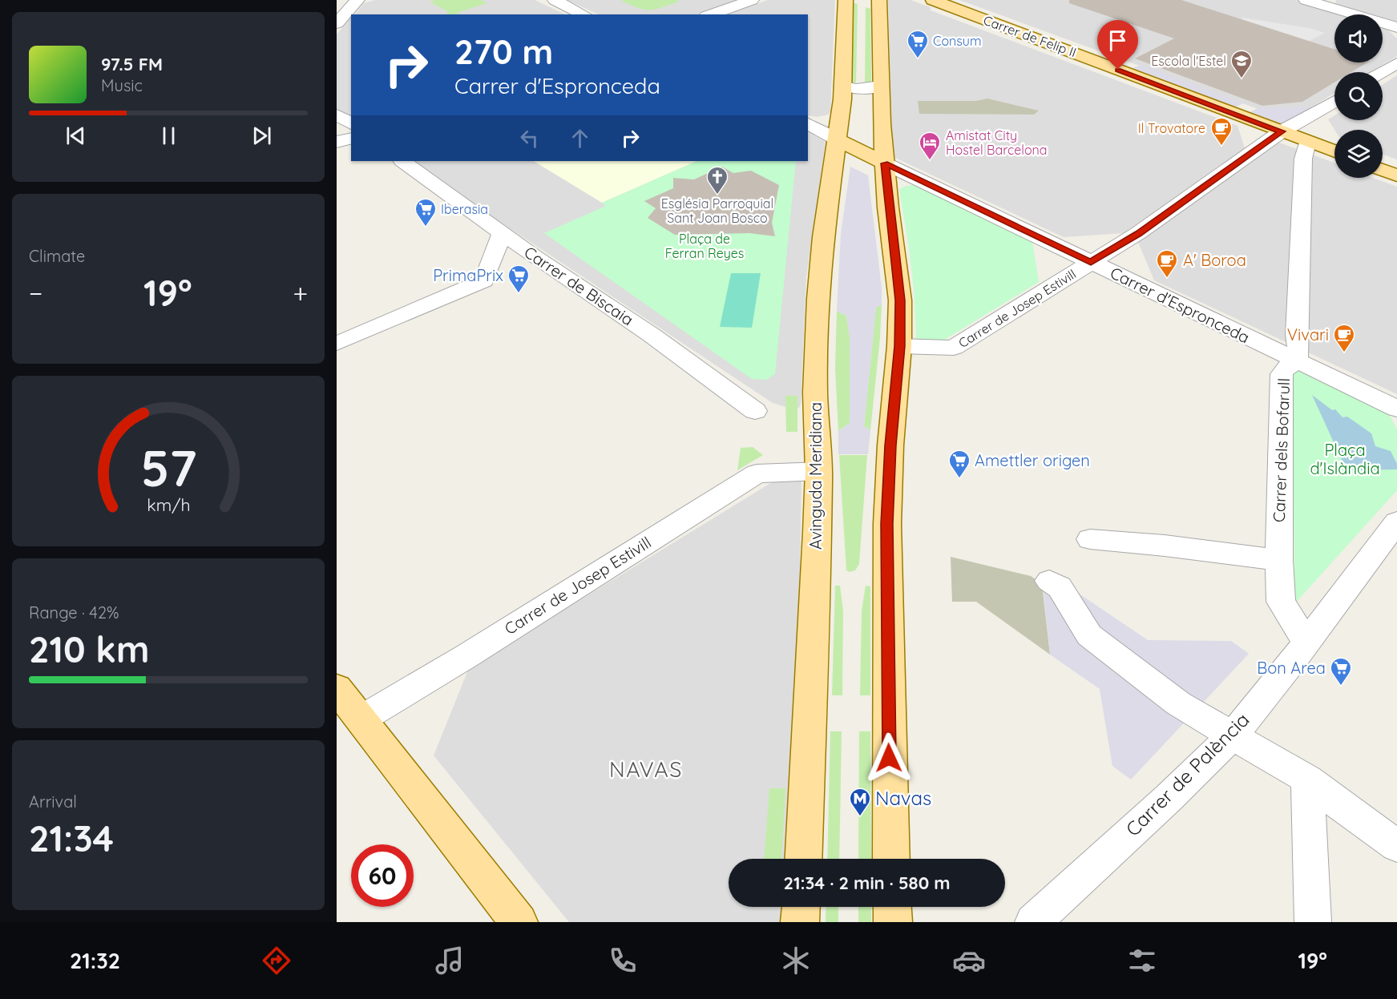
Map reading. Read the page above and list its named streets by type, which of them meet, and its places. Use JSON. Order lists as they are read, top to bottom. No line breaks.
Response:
{"streets":{"main road":["Carrer de Felip II","Avinguda Meridiana"],"street":["Carrer de Biscaia","Carrer d'Espronceda","Carrer de Josep Estivill","Carrer dels Bofarull","Carrer de Palència"]},"crossings":[["Carrer de Felip II","Carrer de Josep Estivill"],["Carrer de Felip II","Carrer dels Bofarull"],["Carrer d'Espronceda","Carrer de Josep Estivill"],["Carrer d'Espronceda","Carrer dels Bofarull"],["Carrer de Josep Estivill","Avinguda Meridiana"],["Carrer dels Bofarull","Carrer de Palència"]],"districts":["NAVAS"],"parks":["Plaça de Ferran Reyes","Plaça d'Islàndia"],"places":{"supermarket":["Consum","Iberasia","PrimaPrix","Amettler origen","Bon Area"],"school or university":["Escola l'Estel"],"cafe":["Il Trovatore","A' Boroa","Vivari"],"hotel":["Amistat City Hostel Barcelona"],"church":["Església Parroquial Sant Joan Bosco"],"metro station":["Navas"]},"page":{"turn":["270 m","Carrer d'Espronceda"],"song":["97.5 FM","Music"],"tile":["Climate",["Range · 42%","210 km"],["Arrival","21:34"]],"heat":["−","19°","+"],"limit":"60","trip":"21:34 · 2 min · 580 m","tabs":["21:32","19°"],"gauge":["57","km/h"]}}
